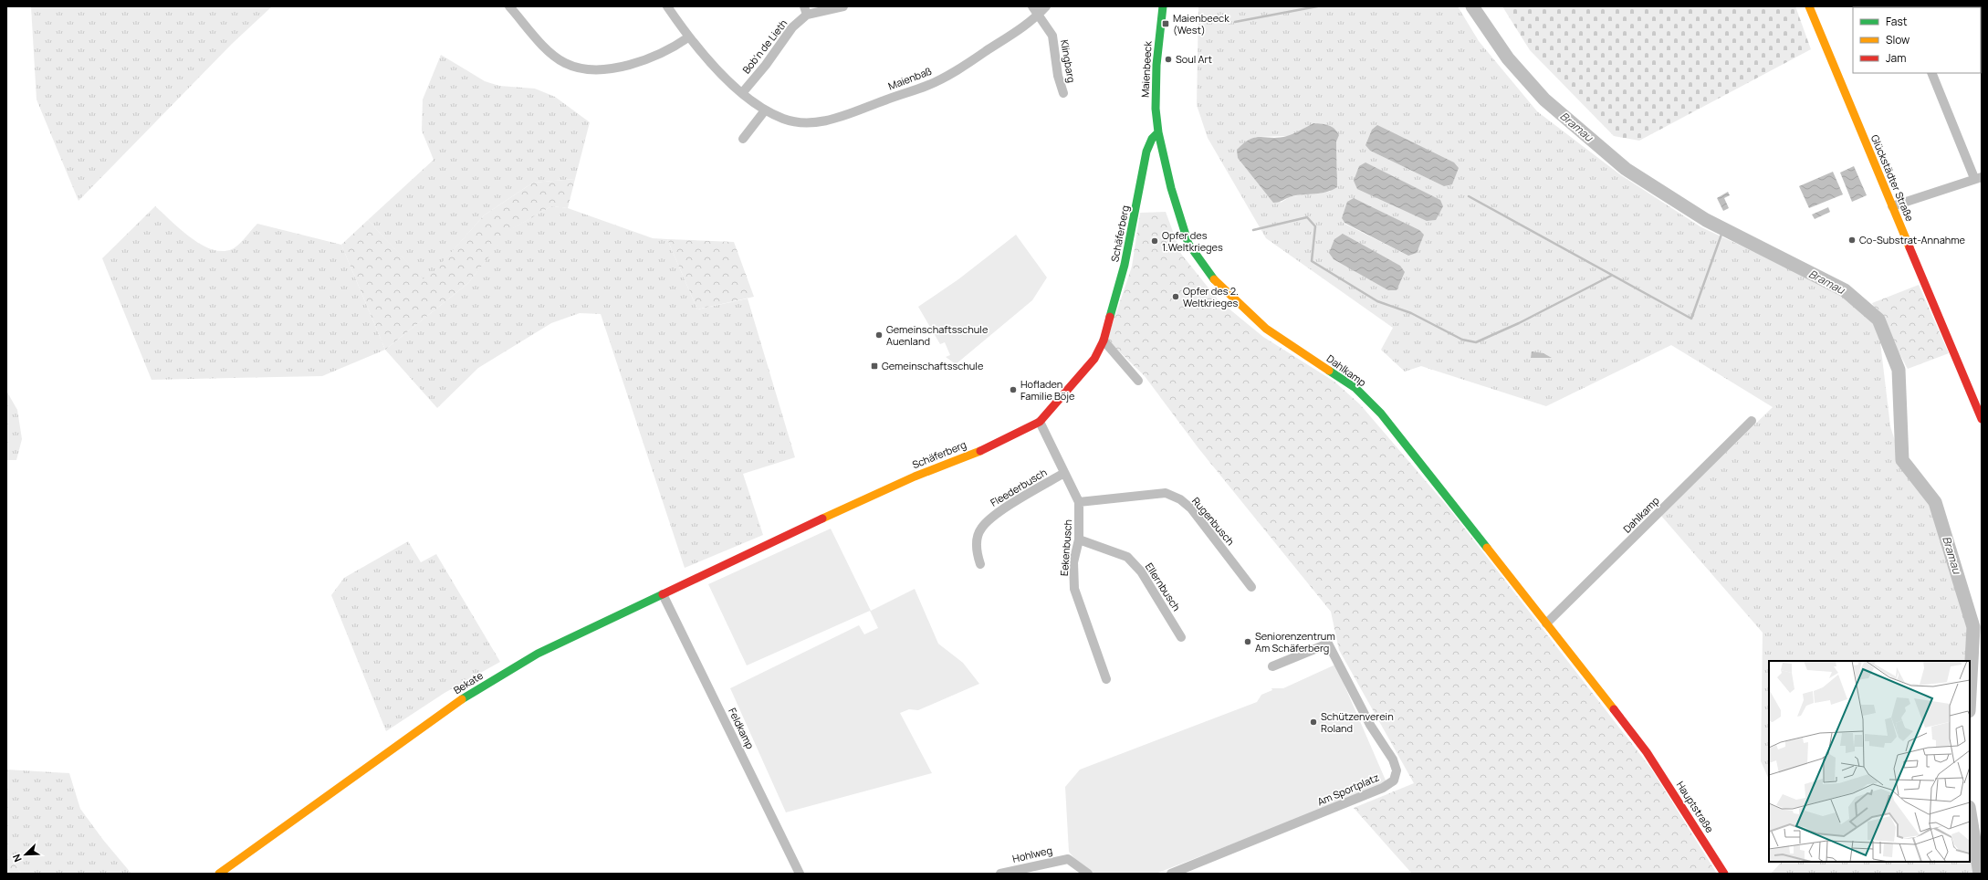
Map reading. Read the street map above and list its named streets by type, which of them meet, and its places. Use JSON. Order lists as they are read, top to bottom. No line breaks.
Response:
{"streets":{"street":["Bob'n de Lieth","Klingbarg","Maienbeeck","Maienbaß","Glückstädter Straße","Schäferberg","Dahlkamp","Fleederbusch","Rugenbusch","Eekenbusch","Ellernbusch","Bekate","Feldkamp","Am Sportplatz","Hauptstraße","Hohlweg"]},"crossings":[["Bob'n de Lieth","Maienbaß"],["Klingbarg","Maienbaß"],["Maienbeeck","Schäferberg"],["Maienbeeck","Dahlkamp"],["Schäferberg","Dahlkamp"],["Schäferberg","Eekenbusch"],["Schäferberg","Bekate"],["Dahlkamp","Hauptstraße"],["Fleederbusch","Eekenbusch"],["Rugenbusch","Eekenbusch"],["Eekenbusch","Ellernbusch"],["Bekate","Feldkamp"]],"water":["Bramau"],"places":{"transit":["Maienbeeck (West)","Gemeinschaftsschule"],"other":["Soul Art","Co-Substrat-Annahme","Opfer des 1.Weltkrieges","Opfer des 2. Weltkrieges","Gemeinschaftsschule Auenland","Hofladen Familie Böje","Seniorenzentrum Am Schäferberg","Schützenverein Roland"]},"legend":["Fast","Slow","Jam"],"north":"bottom left"}
